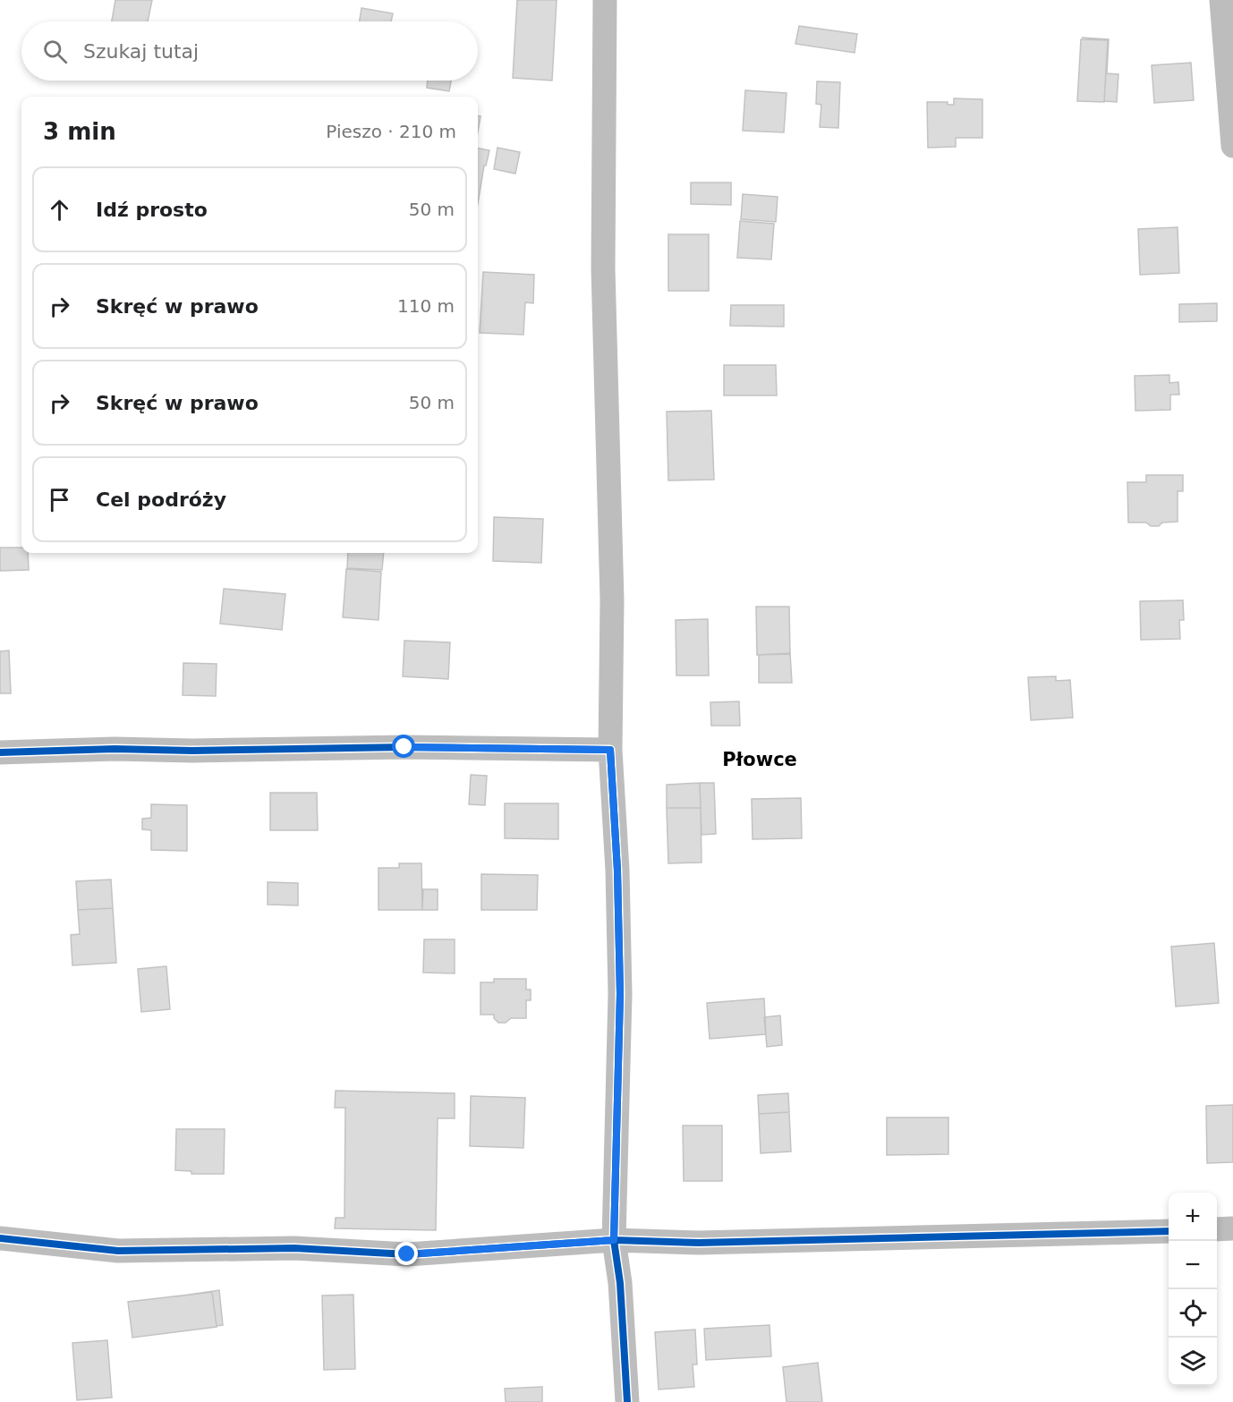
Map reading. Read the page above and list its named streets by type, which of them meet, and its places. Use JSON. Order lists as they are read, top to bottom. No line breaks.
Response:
{"districts":["Płowce"],"page":{"search":"Szukaj tutaj","heading":["3 min","Pieszo · 210 m"],"list":[["Idź prosto","50 m"],["Skręć w prawo","110 m"],["Skręć w prawo","50 m"],"Cel podróży"],"map_buttons":["+","−"]}}
